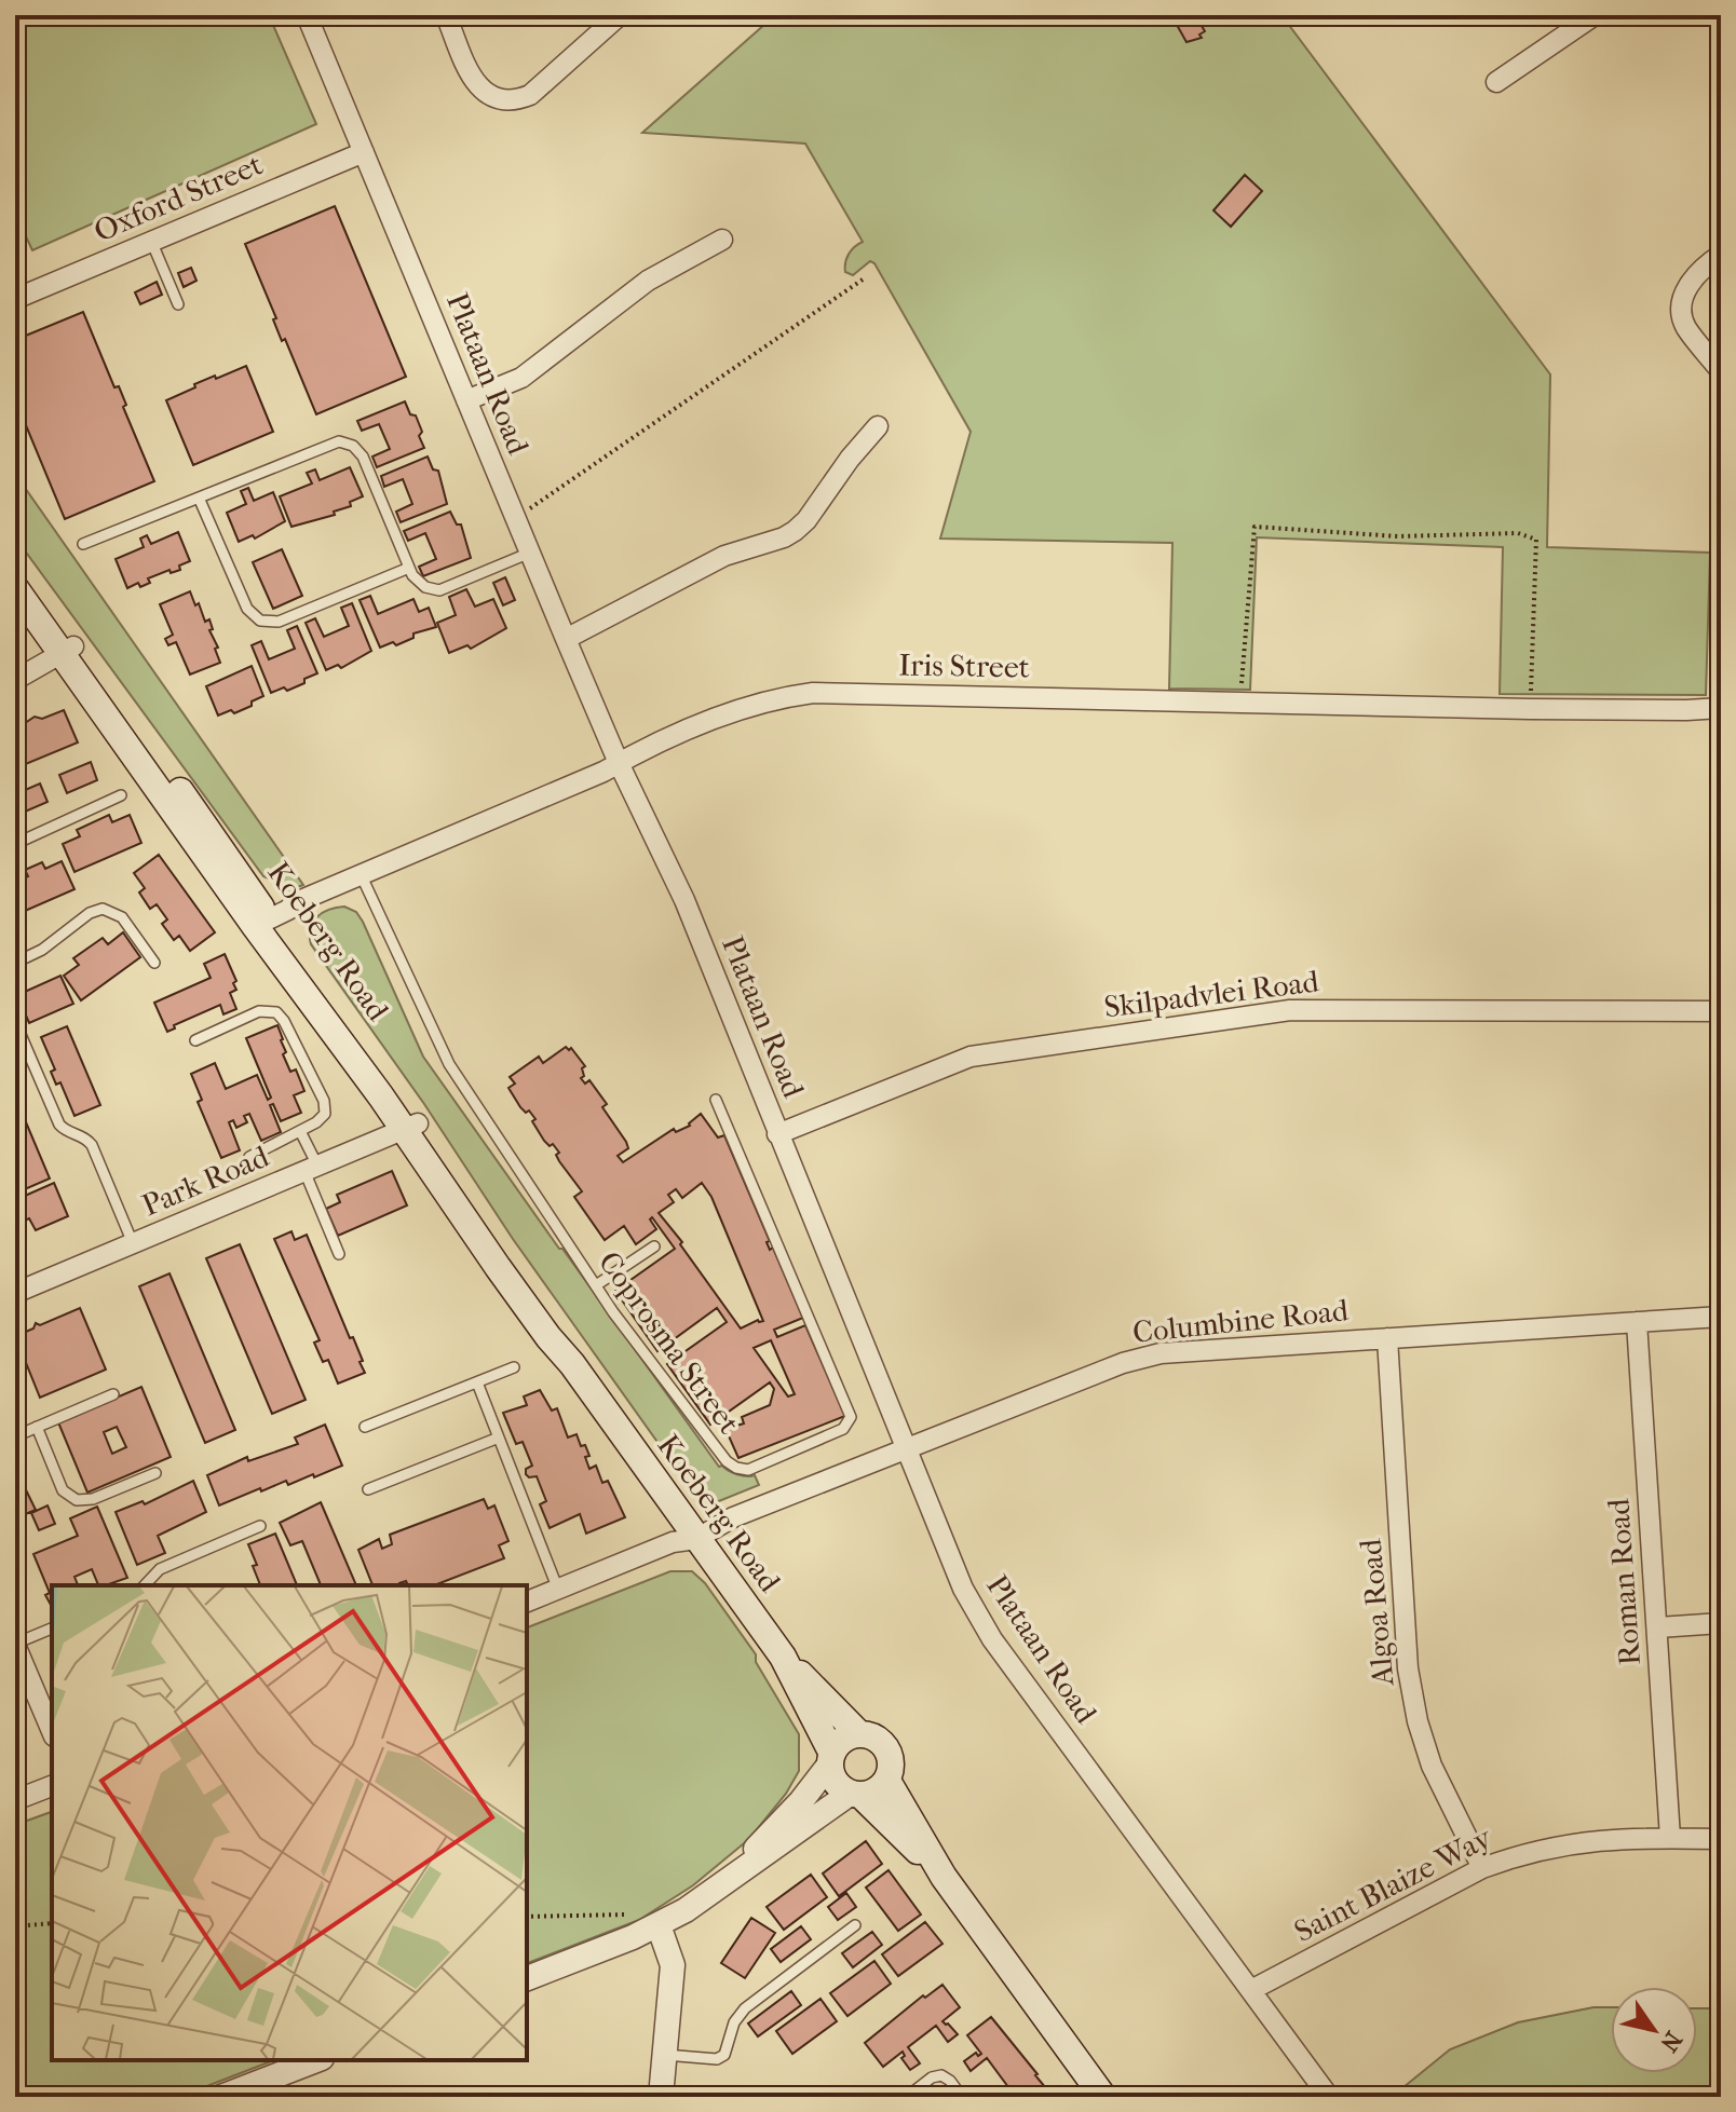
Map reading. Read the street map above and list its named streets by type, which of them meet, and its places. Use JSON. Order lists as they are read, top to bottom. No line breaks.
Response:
{"streets":{"main road":["Koeberg Road"],"street":["Oxford Street","Plataan Road","Iris Street","Skilpadvlei Road","Park Road","Columbine Road","Roman Road","Algoa Road","Saint Blaize Way"],"lane":["Coprosma Street"]},"crossings":[["Oxford Street","Plataan Road"],["Plataan Road","Iris Street"],["Plataan Road","Skilpadvlei Road"],["Plataan Road","Columbine Road"],["Plataan Road","Saint Blaize Way"],["Iris Street","Koeberg Road"],["Iris Street","Coprosma Street"],["Koeberg Road","Park Road"],["Koeberg Road","Columbine Road"],["Columbine Road","Roman Road"],["Columbine Road","Algoa Road"],["Roman Road","Saint Blaize Way"],["Algoa Road","Saint Blaize Way"]],"north":"bottom right"}
